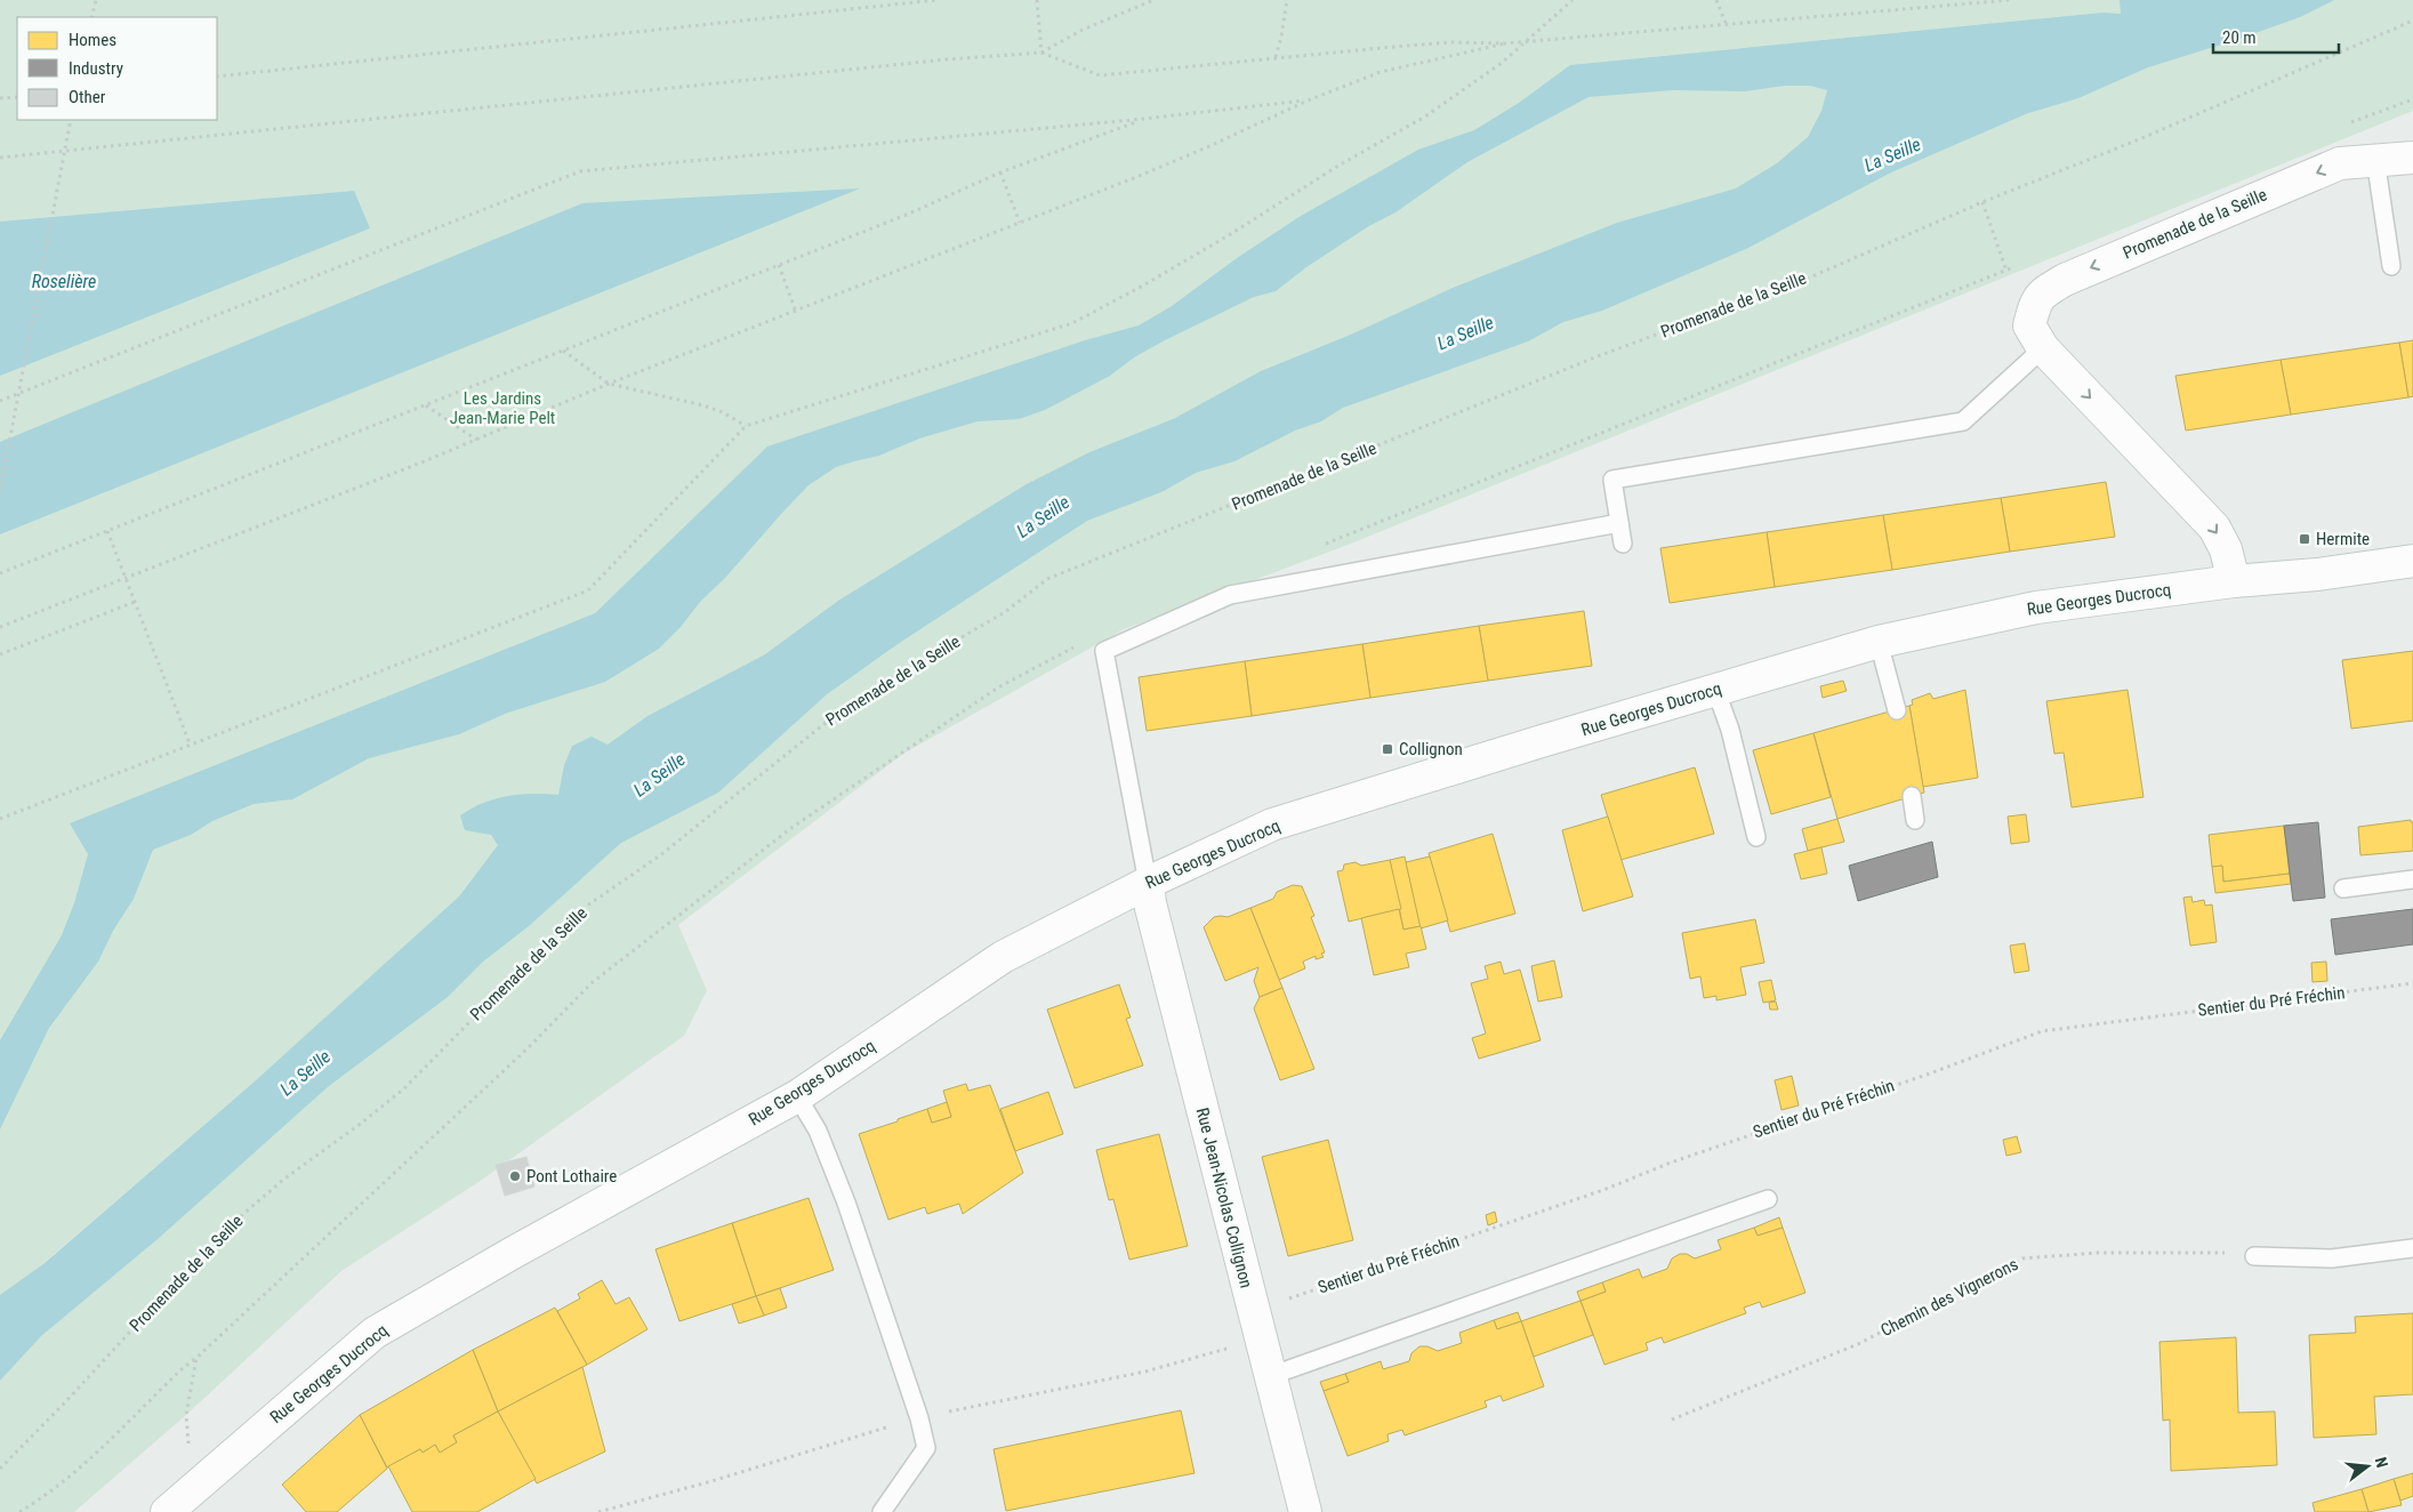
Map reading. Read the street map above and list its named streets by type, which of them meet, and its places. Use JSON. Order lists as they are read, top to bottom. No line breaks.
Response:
{"streets":{"street":["Promenade de la Seille","Rue Georges Ducrocq","Rue Jean-Nicolas Collignon"],"path":["Sentier du Pré Fréchin","Chemin des Vignerons"]},"crossings":[["Promenade de la Seille","Rue Georges Ducrocq"],["Rue Georges Ducrocq","Rue Jean-Nicolas Collignon"],["Sentier du Pré Fréchin","Rue Jean-Nicolas Collignon"]],"water":["La Seille","Roselière"],"parks":["Les Jardins Jean-Marie Pelt"],"places":{"transit":["Hermite","Collignon"],"other":["Pont Lothaire"]},"legend":["Homes","Industry","Other"],"scale_bar":"20 m","north":"right"}
